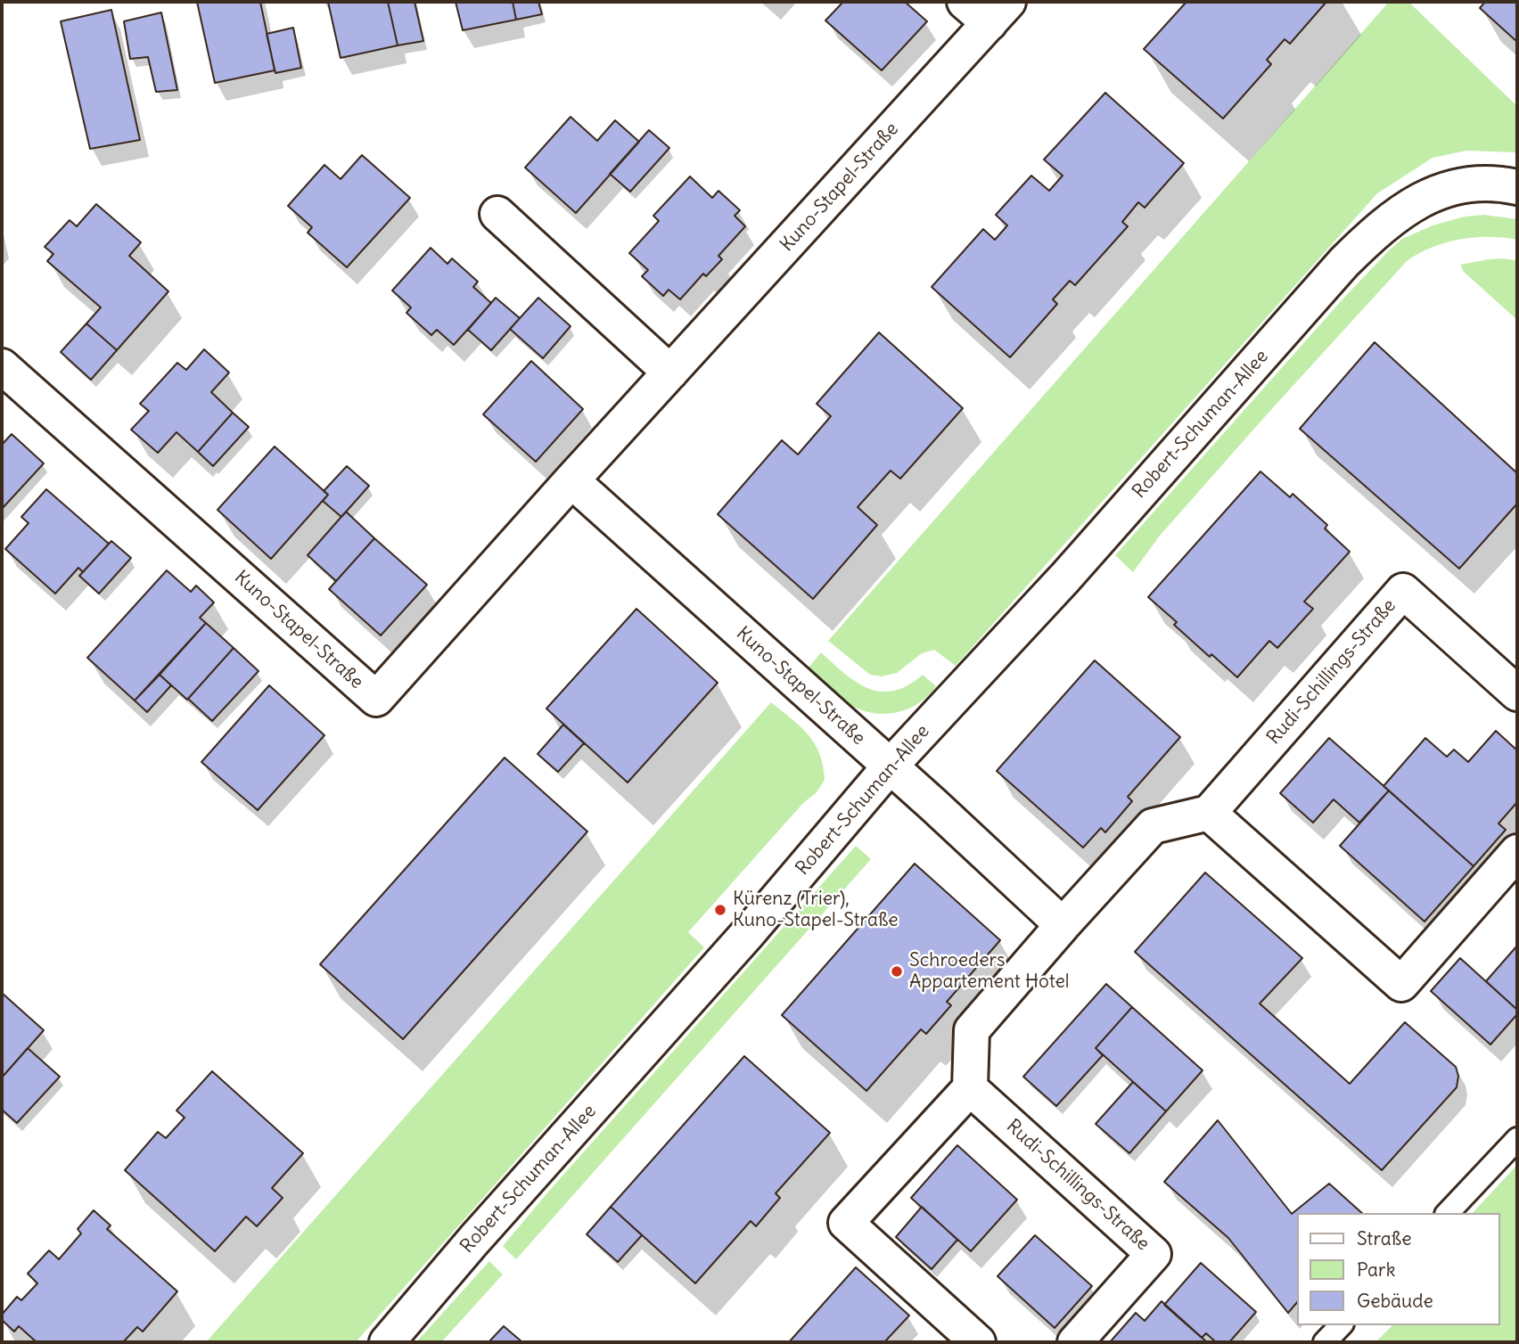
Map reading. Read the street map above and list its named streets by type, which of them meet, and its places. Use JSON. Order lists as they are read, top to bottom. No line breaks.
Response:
{"streets":{"street":["Kuno-Stapel-Straße","Robert-Schuman-Allee","Rudi-Schillings-Straße"]},"crossings":[["Kuno-Stapel-Straße","Robert-Schuman-Allee"]],"places":["Kürenz (Trier), Kuno-Stapel-Straße","Schroeders Appartement Hotel"],"legend":["Straße","Park","Gebäude"]}
